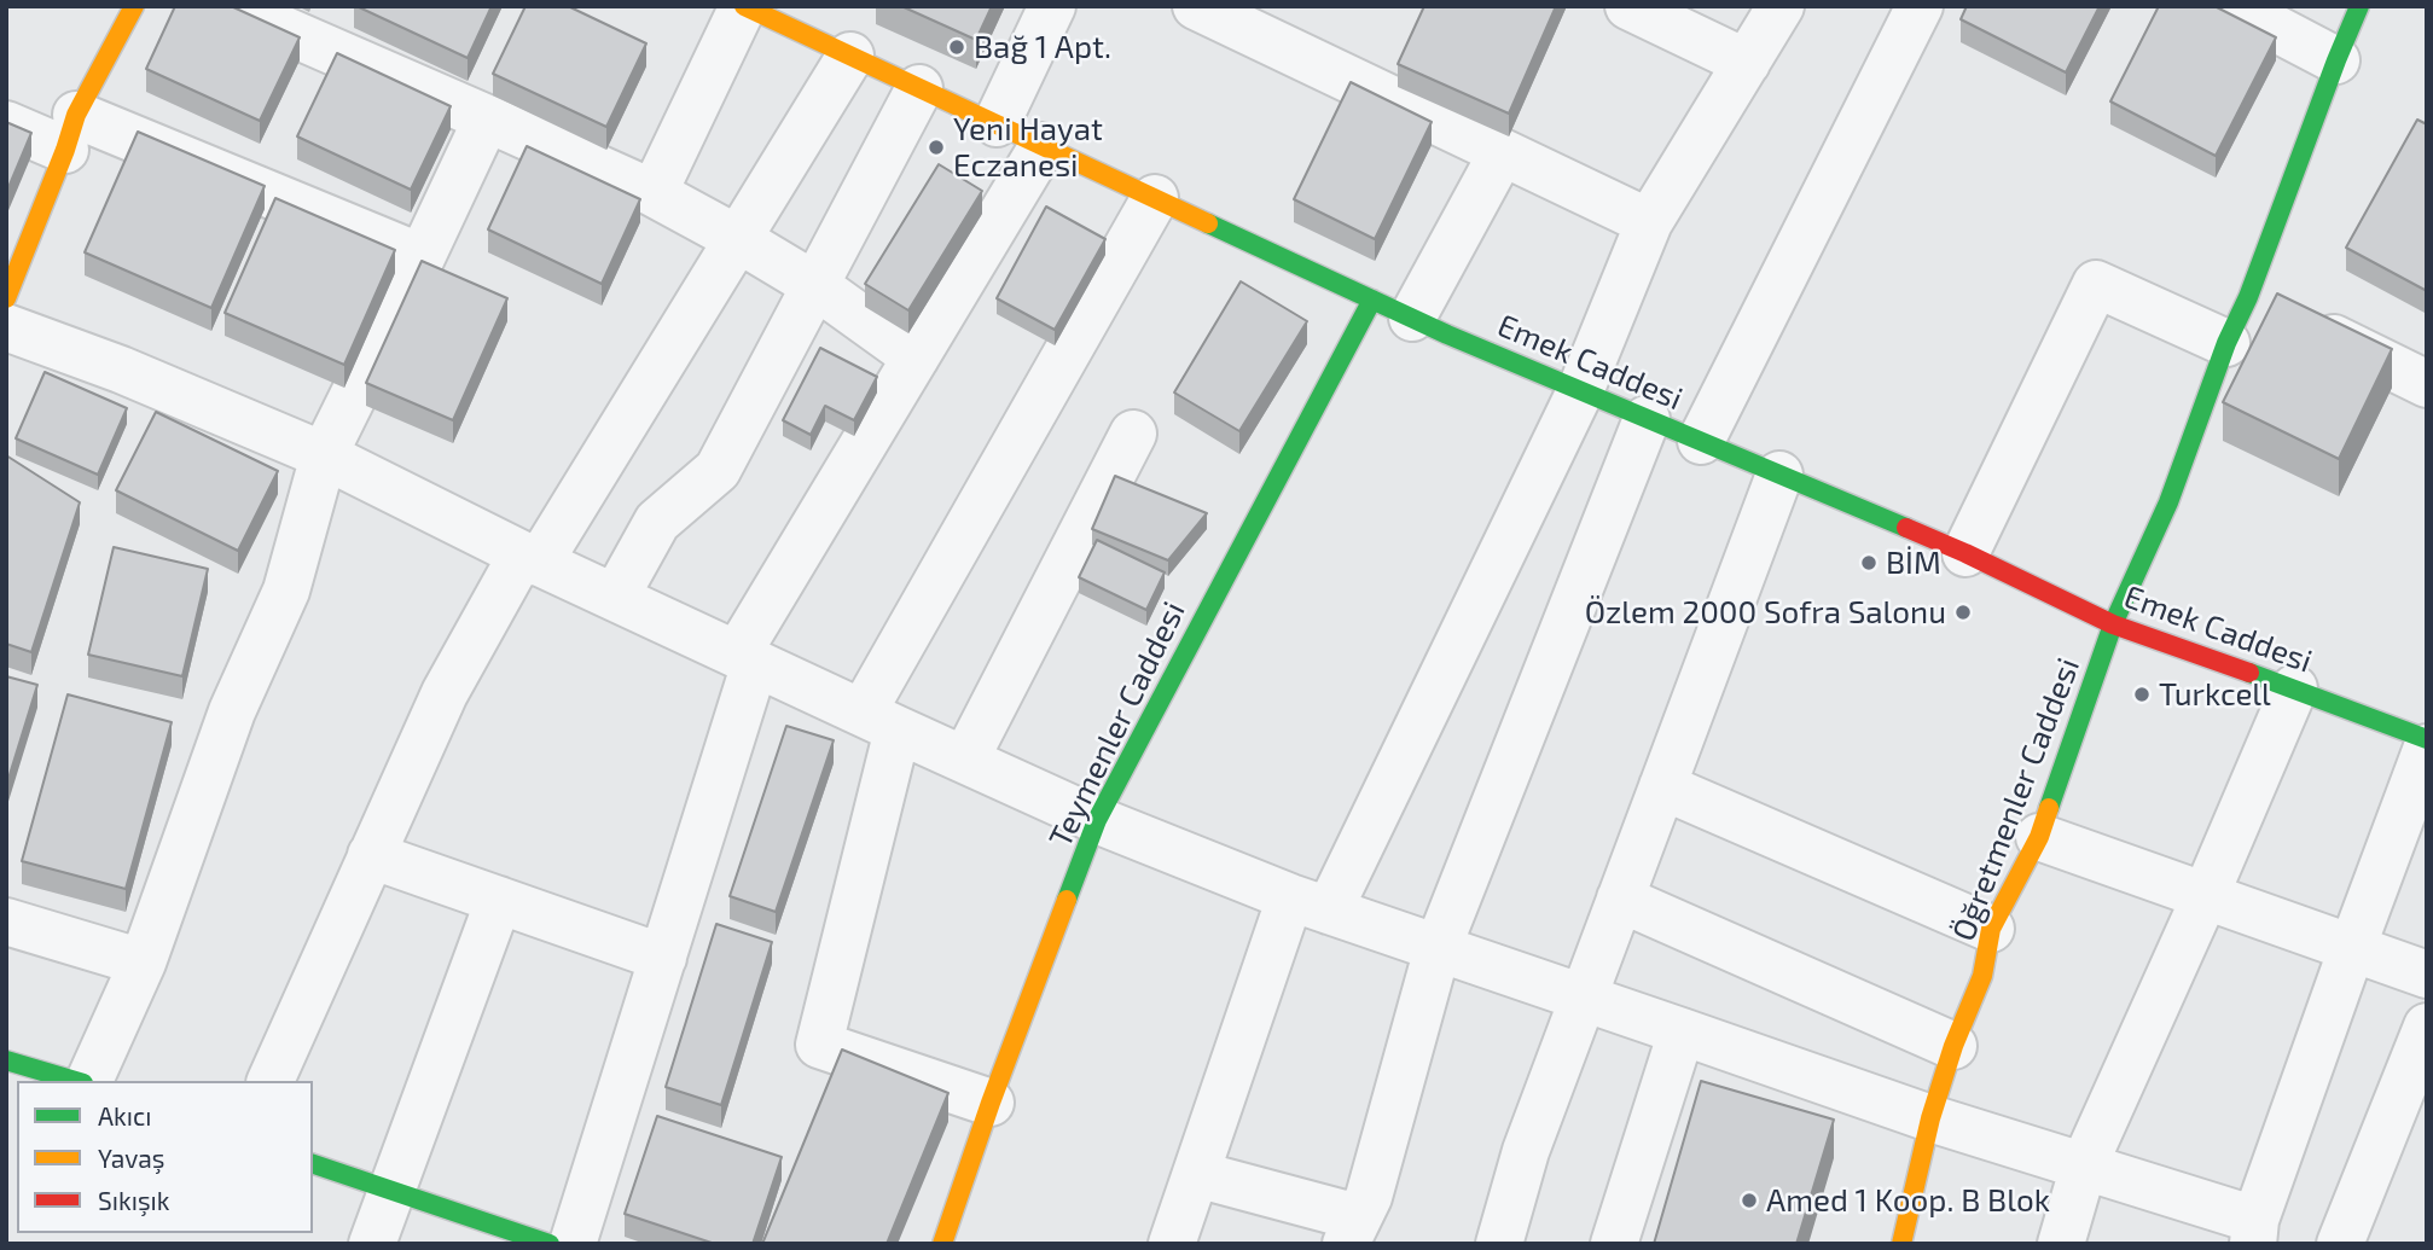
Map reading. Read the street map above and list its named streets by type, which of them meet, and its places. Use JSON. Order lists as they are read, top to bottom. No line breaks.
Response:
{"streets":{"street":["Emek Caddesi","Teymenler Caddesi","Öğretmenler Caddesi"]},"crossings":[["Emek Caddesi","Teymenler Caddesi"],["Emek Caddesi","Öğretmenler Caddesi"]],"places":["Bağ 1 Apt.","Yeni Hayat Eczanesi","BİM","Özlem 2000 Sofra Salonu","Turkcell","Amed 1 Koop. B Blok"],"legend":["Akıcı","Yavaş","Sıkışık"]}
